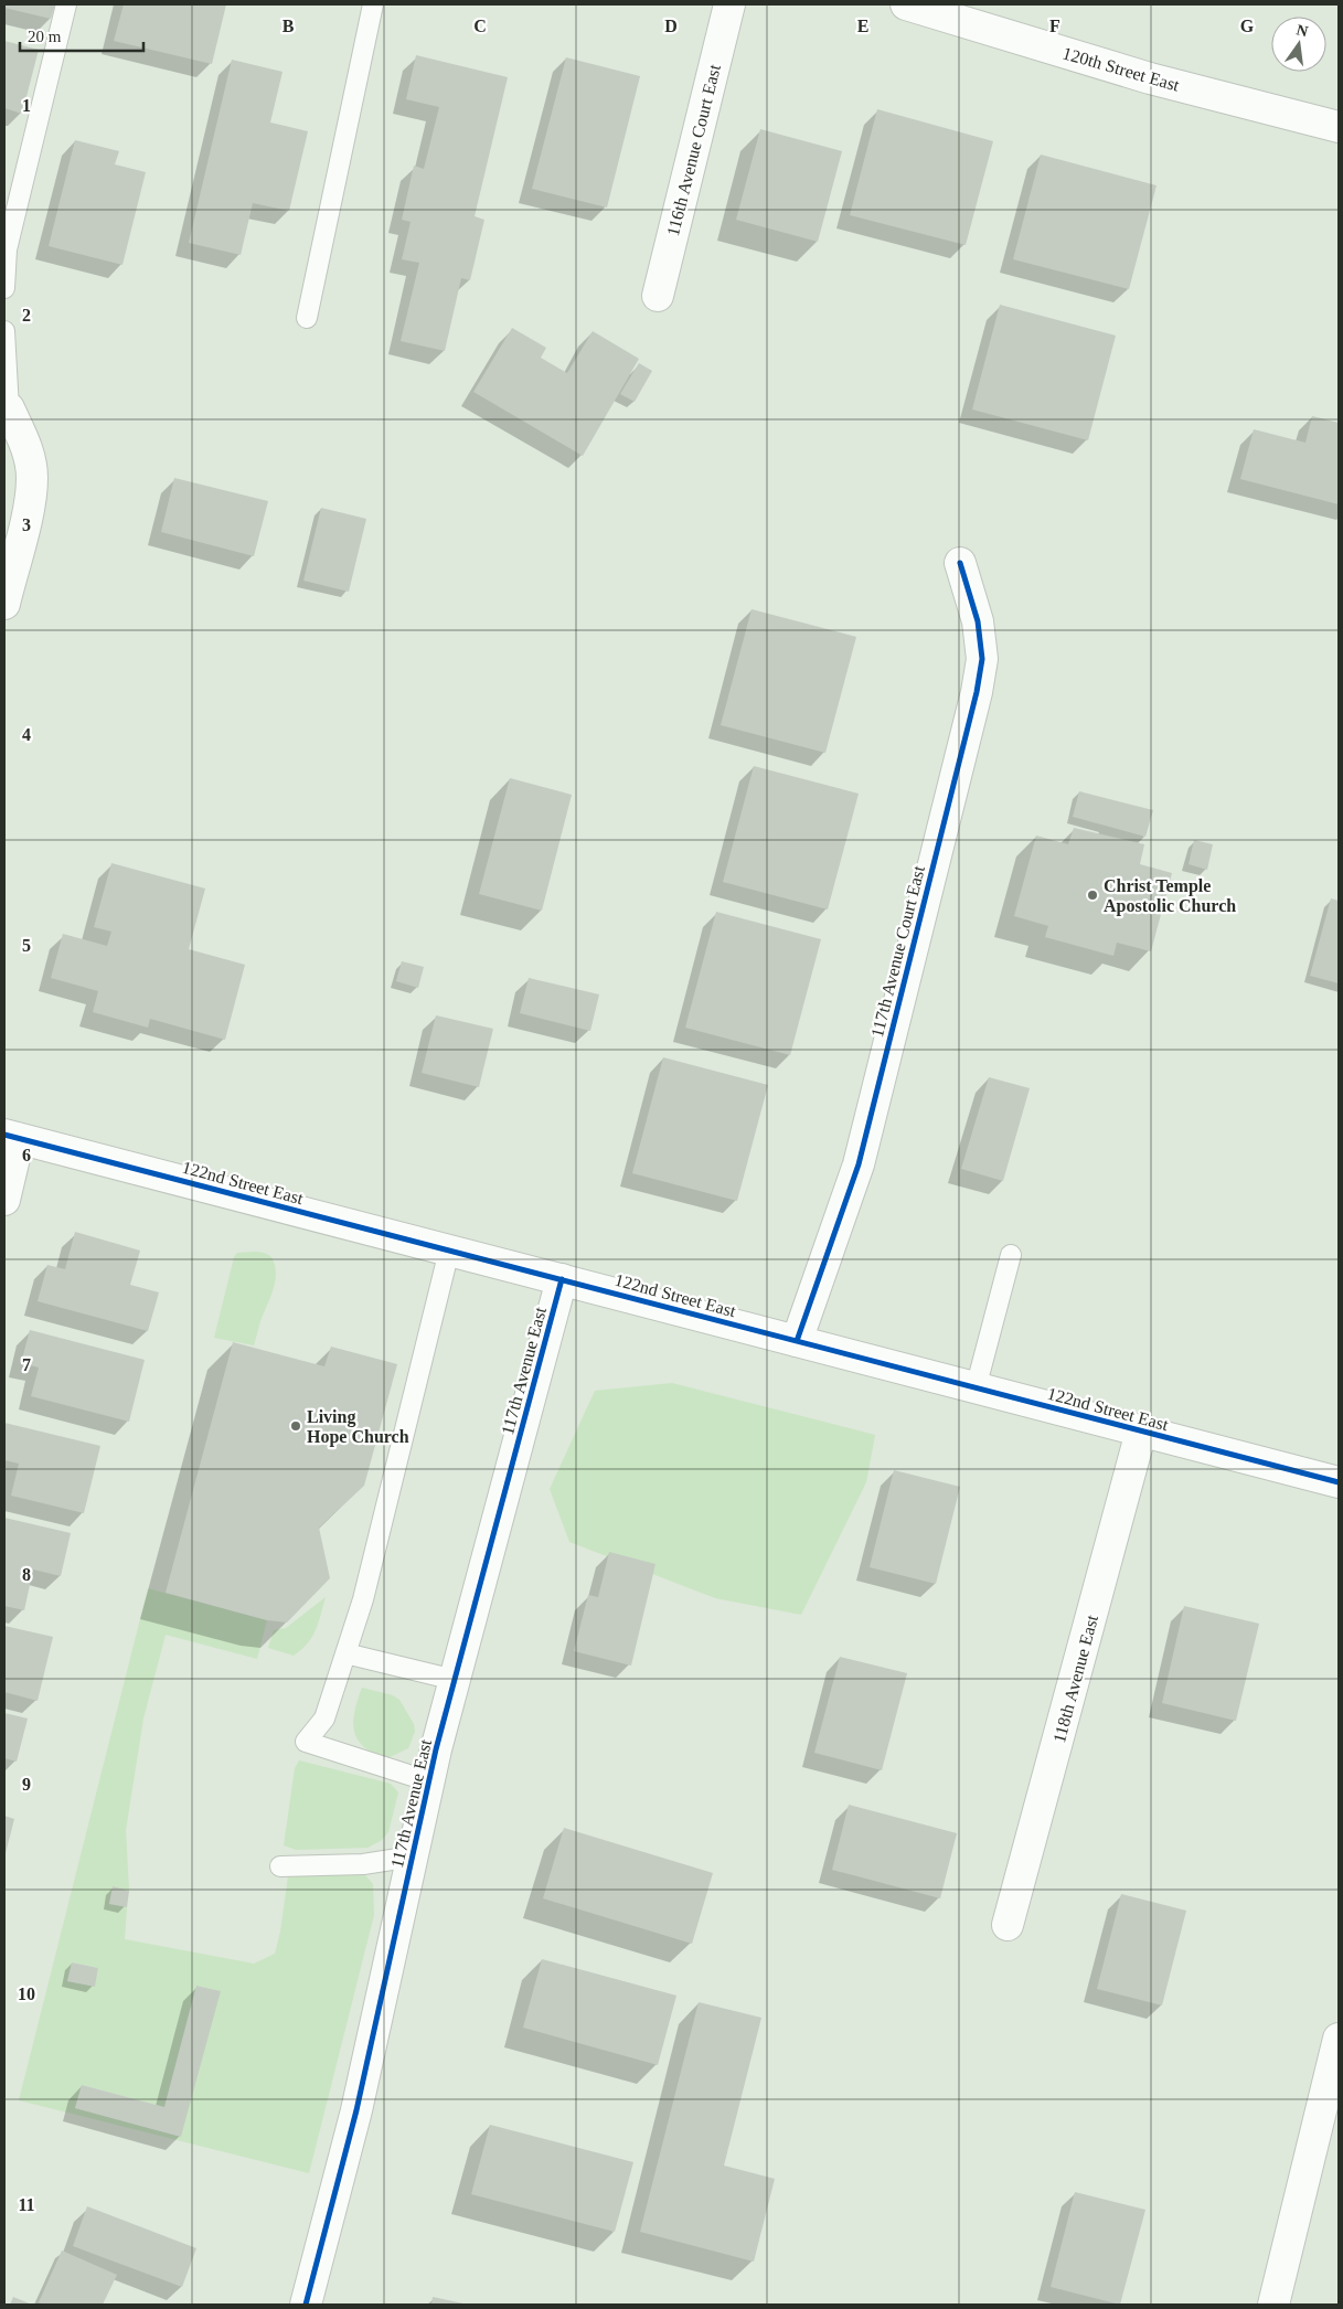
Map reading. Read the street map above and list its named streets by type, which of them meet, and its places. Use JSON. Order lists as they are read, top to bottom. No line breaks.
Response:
{"streets":{"street":["120th Street East","116th Avenue Court East","117th Avenue Court East","122nd Street East","117th Avenue East","118th Avenue East"]},"crossings":[["117th Avenue Court East","122nd Street East"],["122nd Street East","117th Avenue East"],["122nd Street East","118th Avenue East"]],"places":["Christ Temple Apostolic Church","Living Hope Church"],"scale_bar":"20 m","north":"top","grid":{"columns":["B","C","D","E","F","G"],"rows":["1","2","3","4","5","6","7","8","9","10","11"]}}
